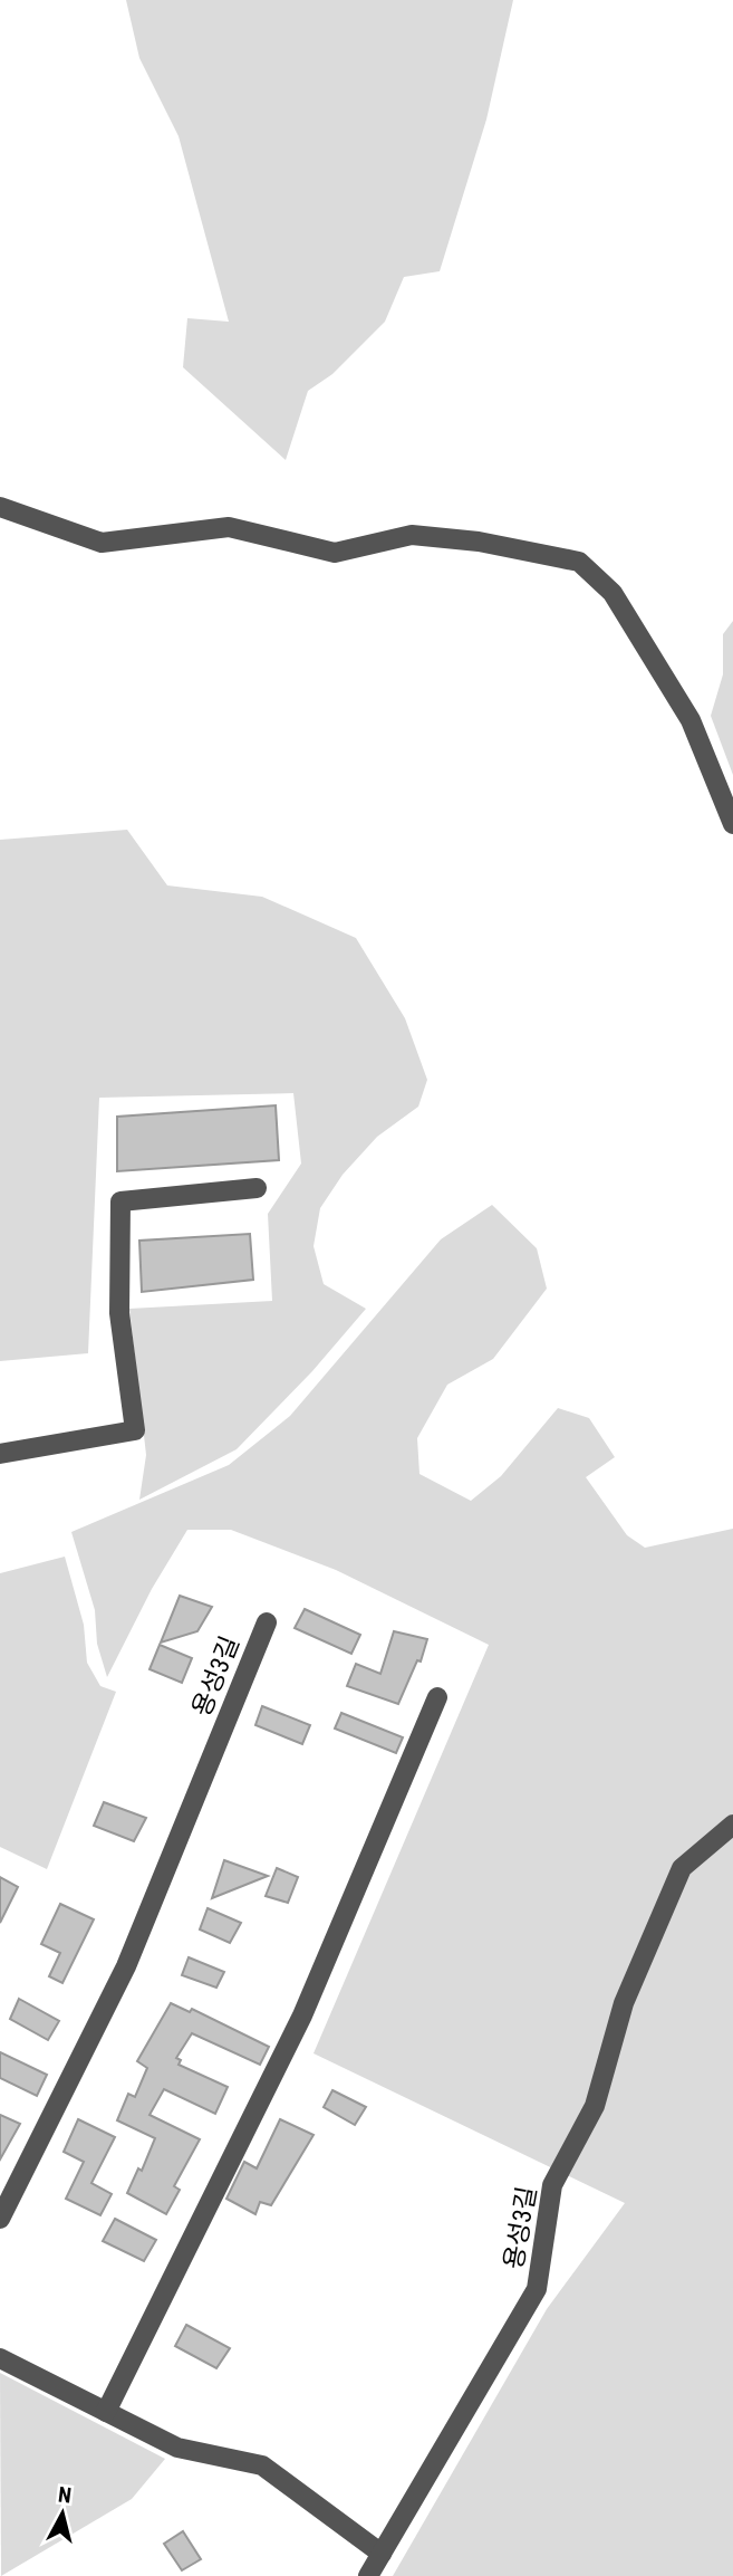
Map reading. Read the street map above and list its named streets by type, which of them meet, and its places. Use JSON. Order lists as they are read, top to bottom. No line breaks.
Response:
{"streets":{"street":["용성3길"]},"north":"top"}
